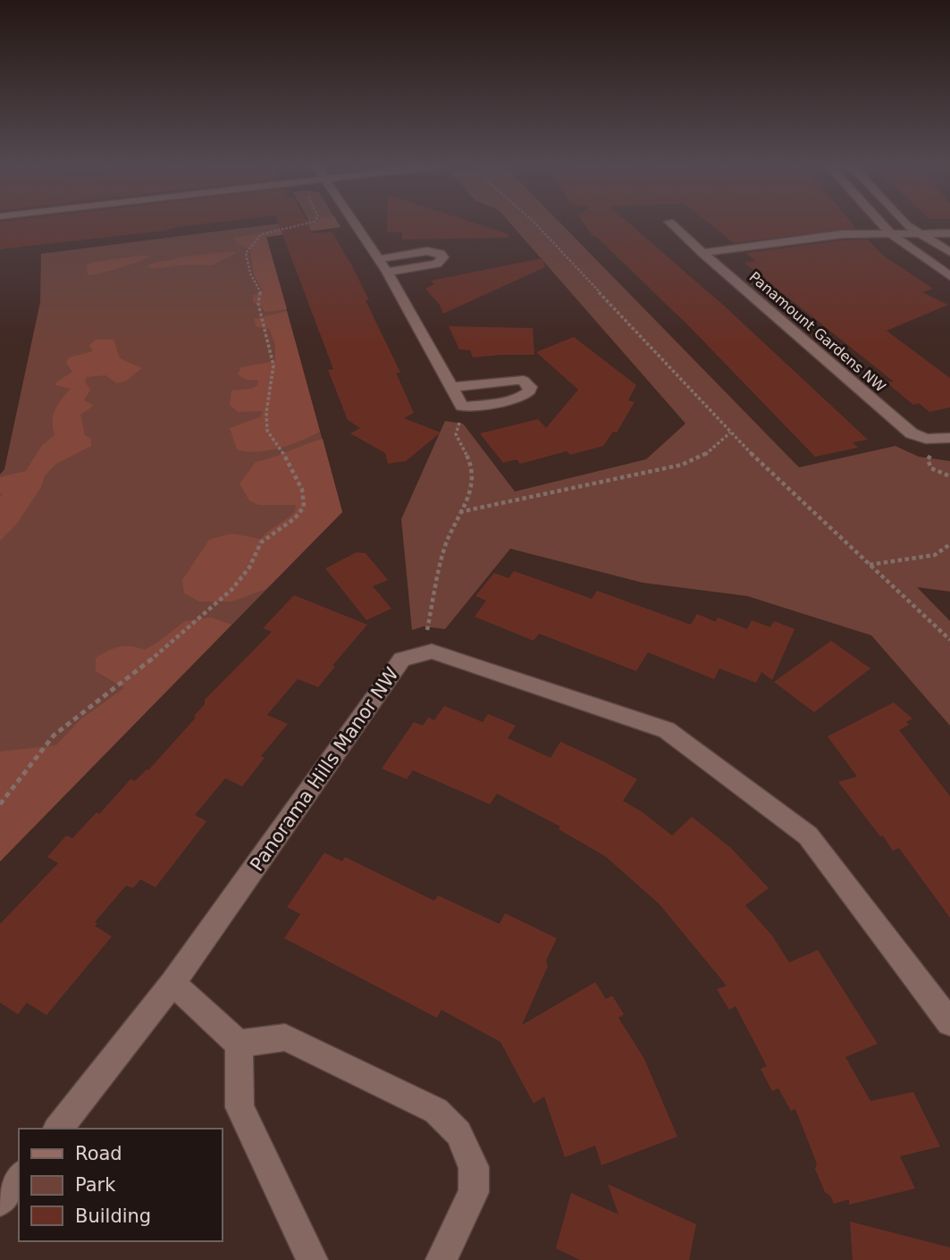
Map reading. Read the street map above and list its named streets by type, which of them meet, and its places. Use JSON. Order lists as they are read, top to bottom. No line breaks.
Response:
{"streets":{"street":["Panamount Gardens NW","Panorama Hills Manor NW"]},"legend":["Road","Park","Building"]}
